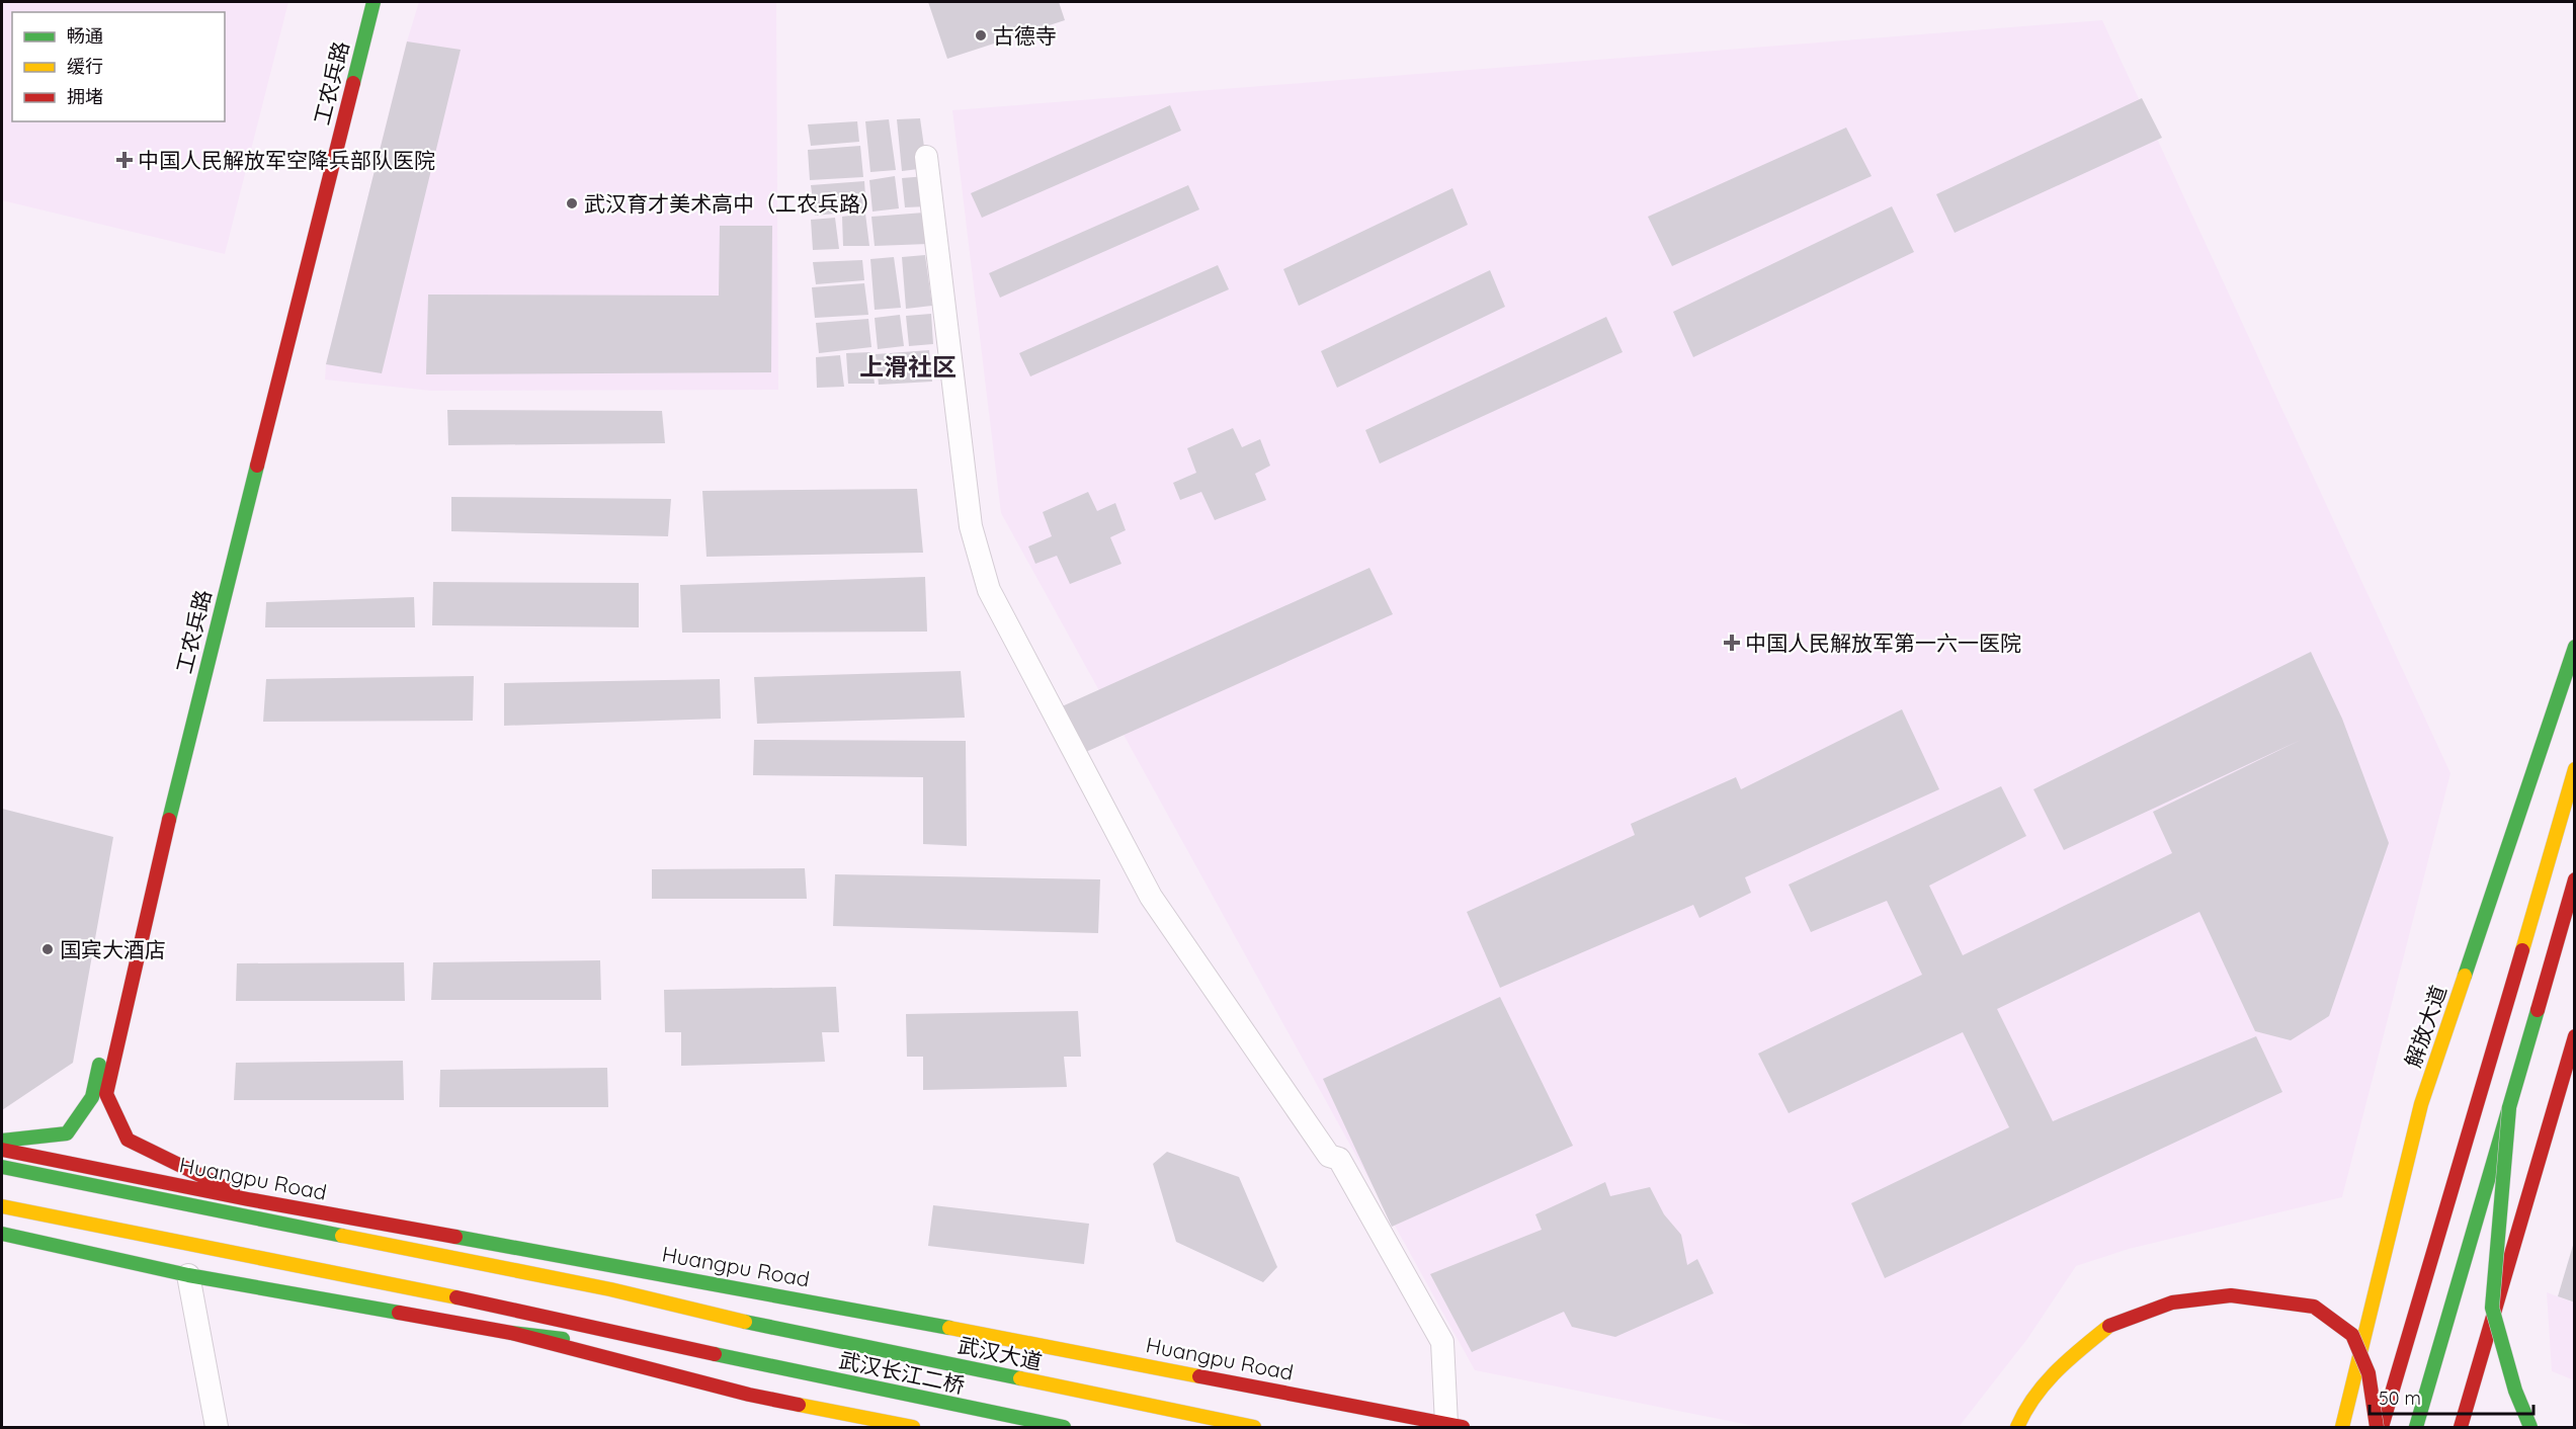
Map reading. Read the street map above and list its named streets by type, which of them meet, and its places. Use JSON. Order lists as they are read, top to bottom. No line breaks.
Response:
{"streets":{"main road":["工农兵路","解放大道","Huangpu Road","武汉大道","武汉长江二桥"]},"crossings":[["工农兵路","Huangpu Road"],["Huangpu Road","武汉大道"]],"districts":["上滑社区"],"places":{"other":["古德寺","武汉育才美术高中（工农兵路）","国宾大酒店"],"health":["中国人民解放军空降兵部队医院","中国人民解放军第一六一医院"]},"legend":["畅通","缓行","拥堵"],"scale_bar":"50 m"}
